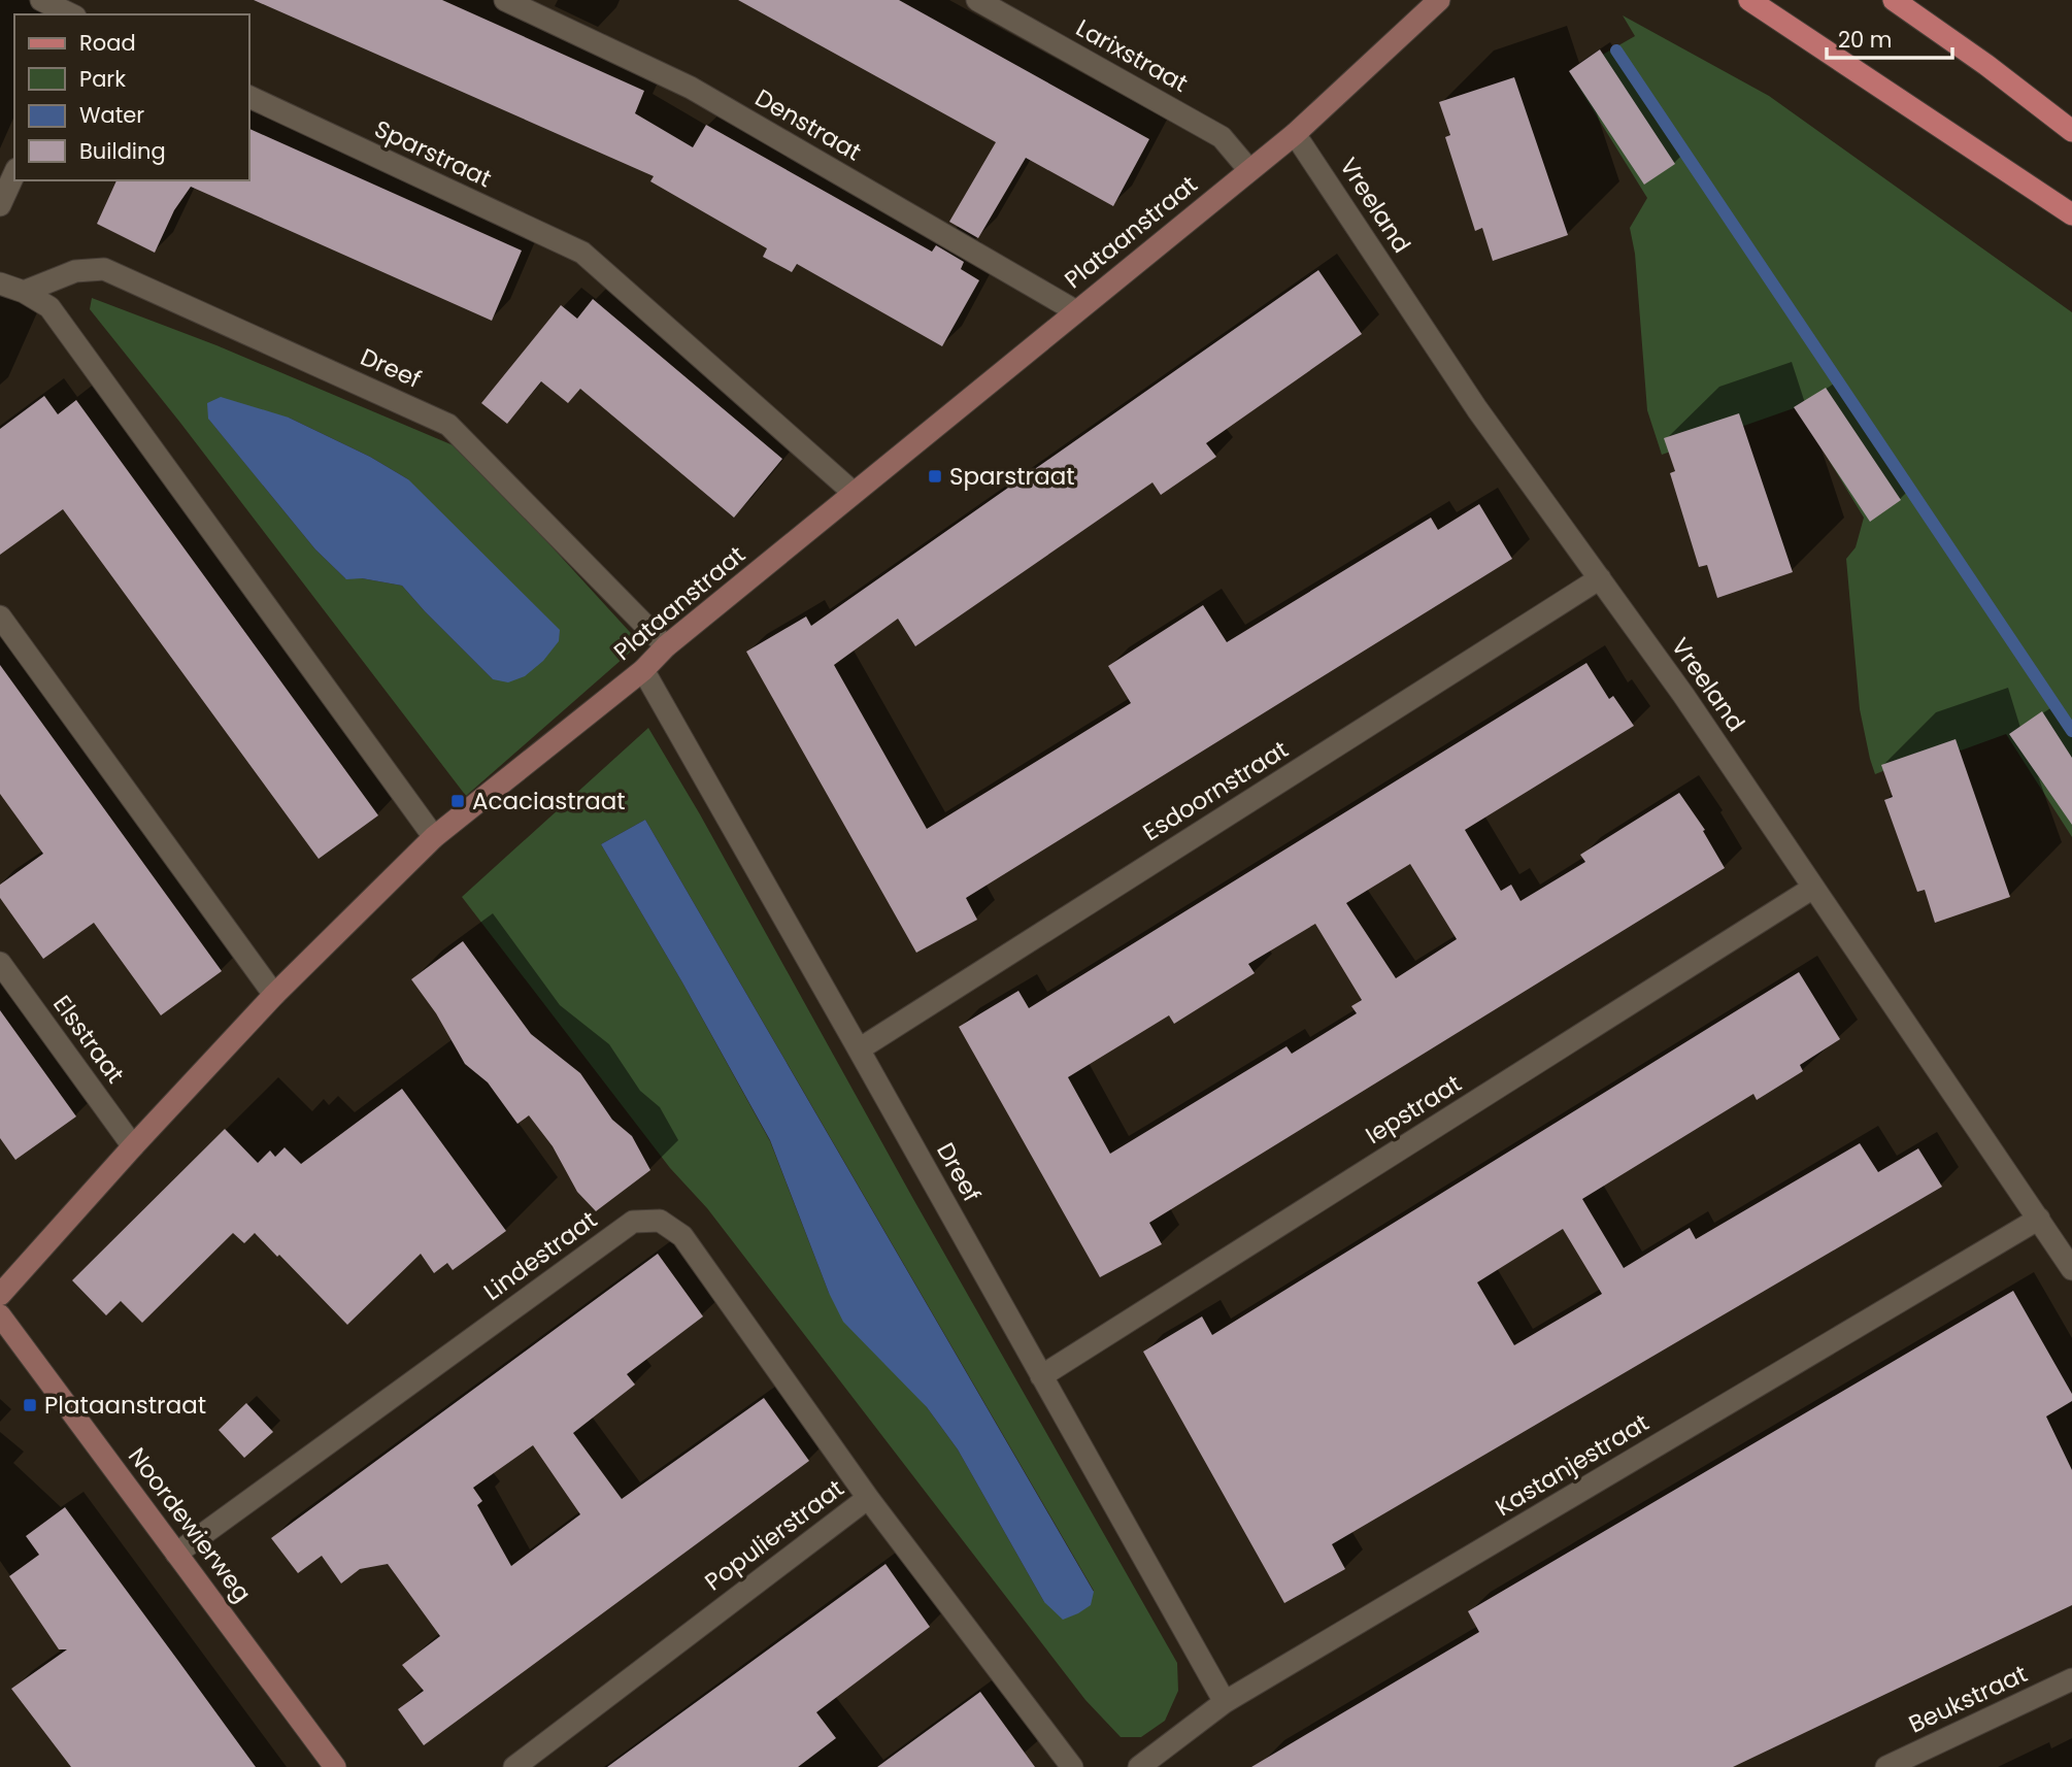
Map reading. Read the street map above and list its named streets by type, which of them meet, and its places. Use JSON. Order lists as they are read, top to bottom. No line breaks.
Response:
{"streets":{"street":["Larixstraat","Denstraat","Sparstraat","Vreeland","Plataanstraat","Dreef","Esdoornstraat","Elsstraat","Iepstraat","Lindestraat","Kastanjestraat","Noordewierweg","Populierstraat","Beukstraat"]},"crossings":[["Larixstraat","Plataanstraat"],["Denstraat","Plataanstraat"],["Sparstraat","Plataanstraat"],["Vreeland","Plataanstraat"],["Vreeland","Esdoornstraat"],["Vreeland","Iepstraat"],["Vreeland","Kastanjestraat"],["Plataanstraat","Dreef"],["Plataanstraat","Elsstraat"],["Dreef","Esdoornstraat"],["Dreef","Iepstraat"],["Dreef","Kastanjestraat"],["Lindestraat","Noordewierweg"],["Lindestraat","Populierstraat"]],"places":{"transit":["Sparstraat","Acaciastraat","Plataanstraat"]},"legend":["Road","Park","Water","Building"],"scale_bar":"20 m"}
